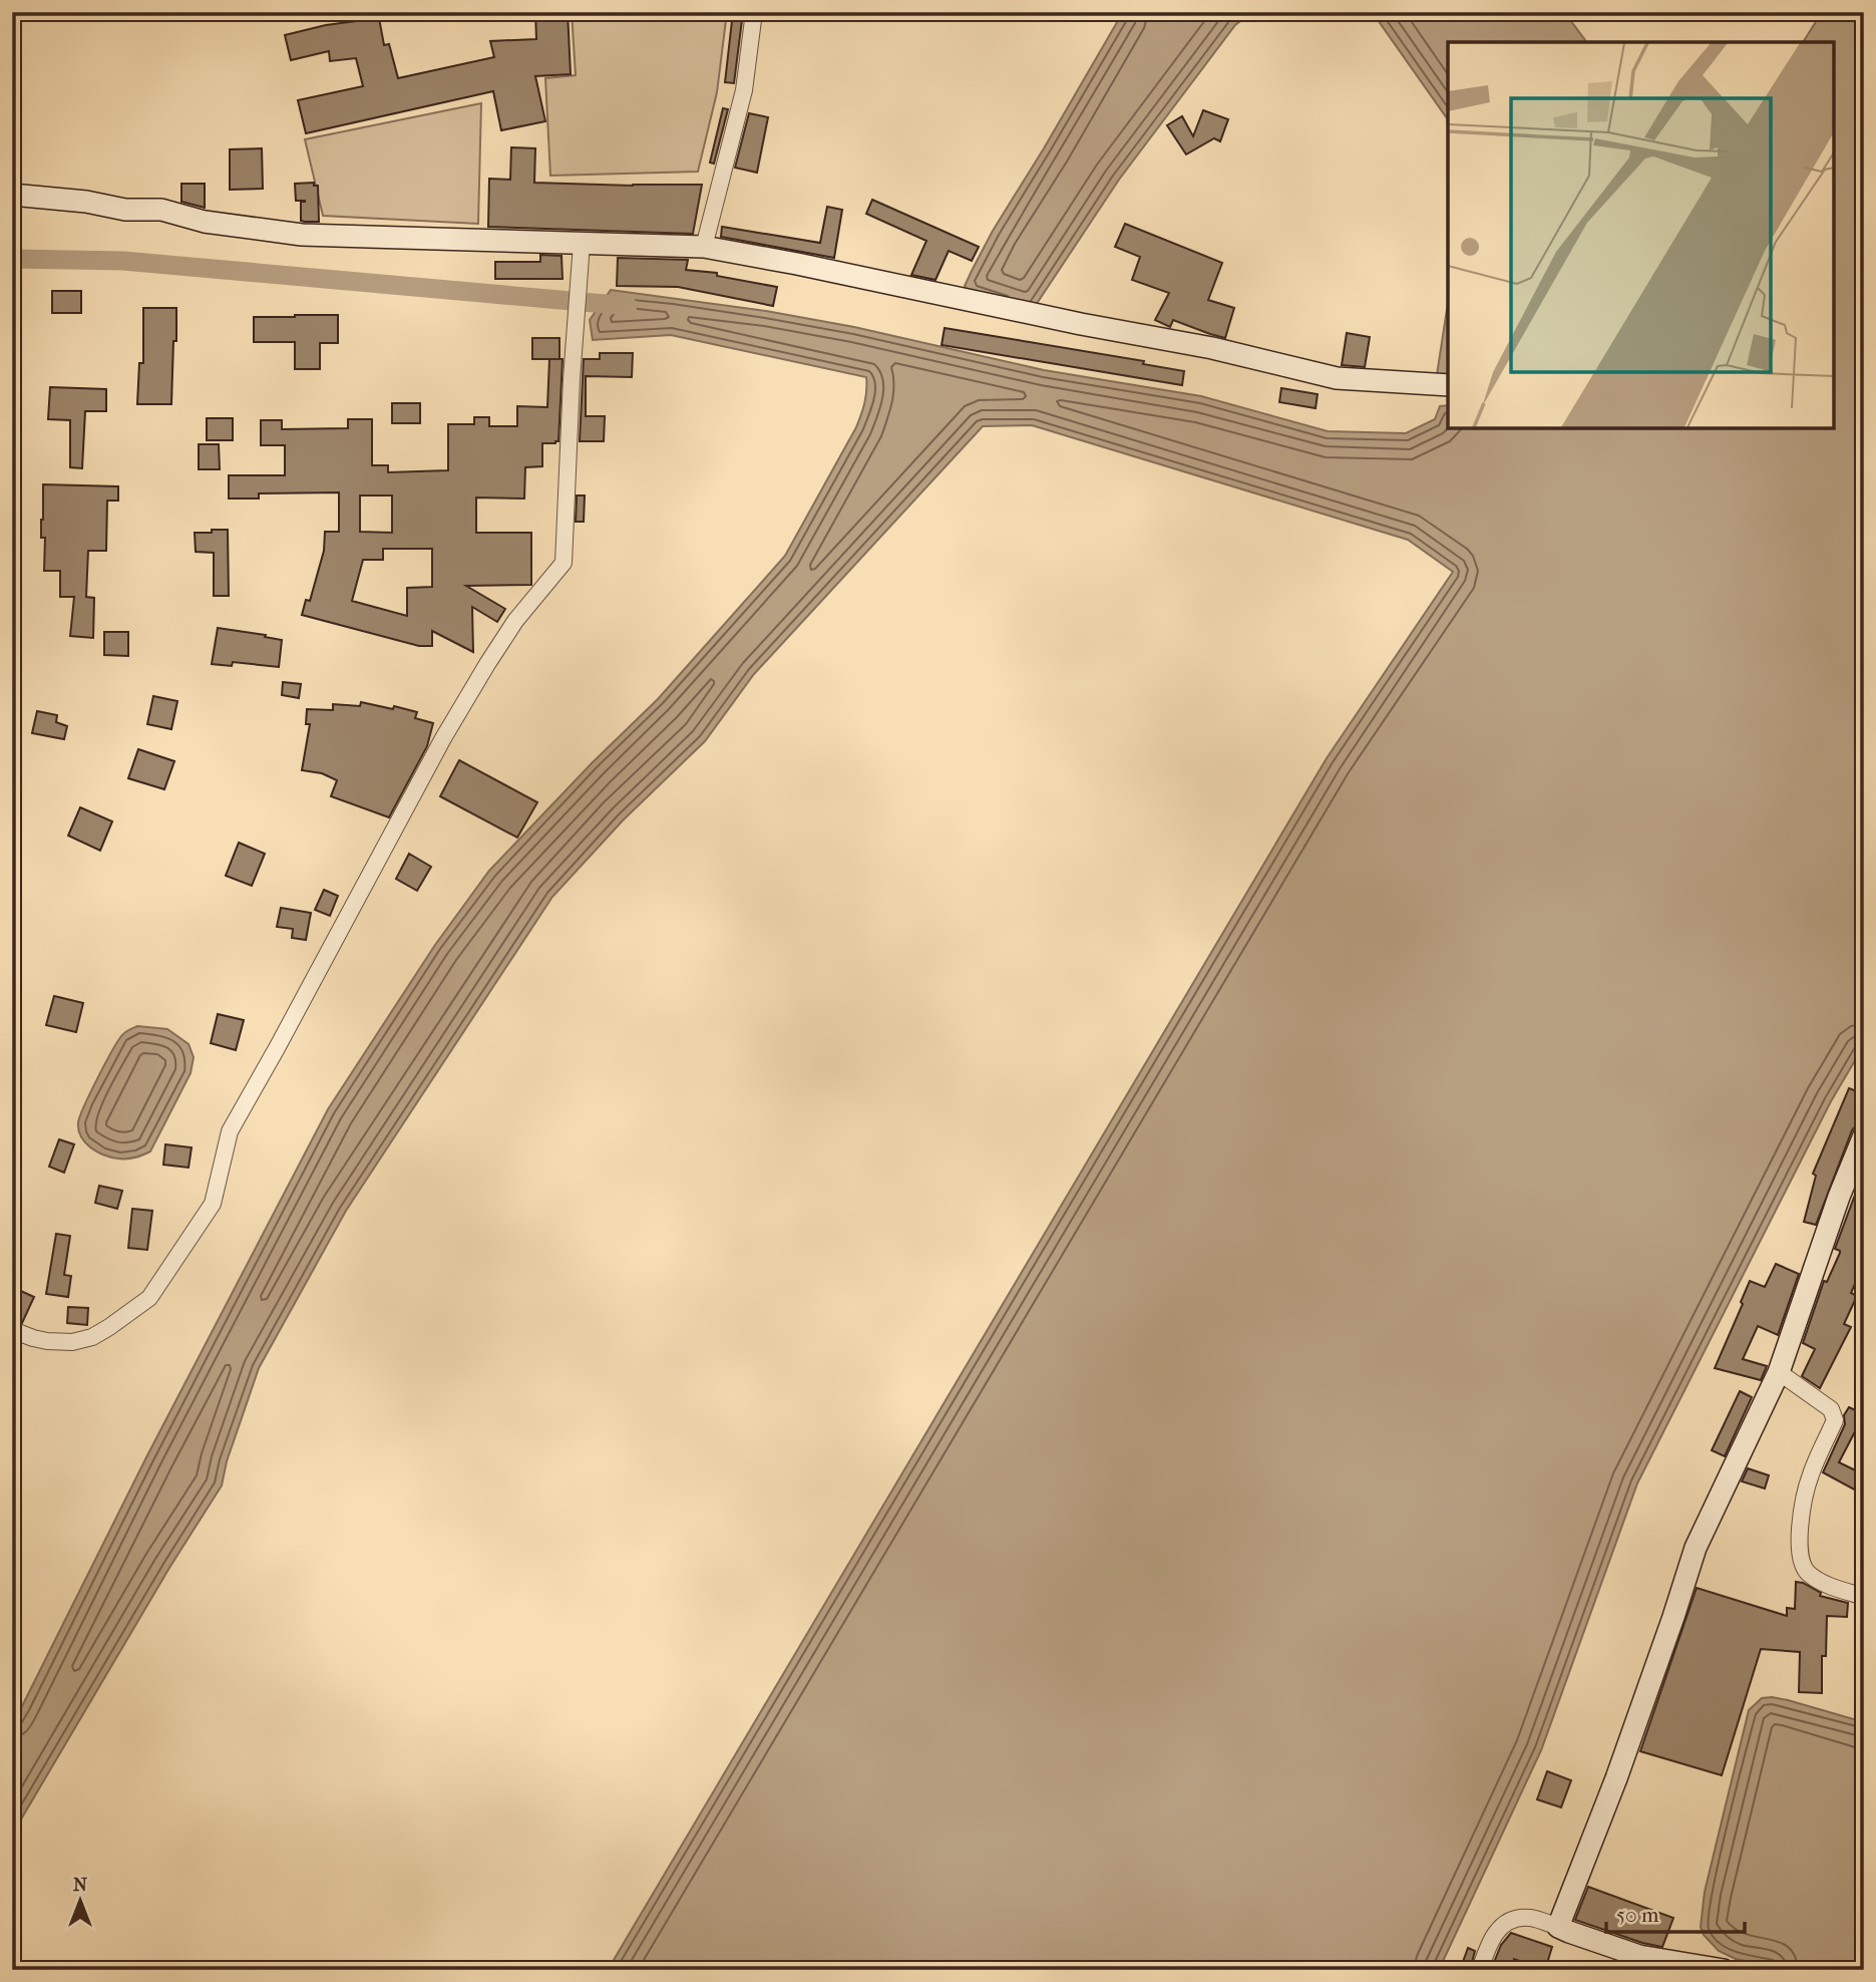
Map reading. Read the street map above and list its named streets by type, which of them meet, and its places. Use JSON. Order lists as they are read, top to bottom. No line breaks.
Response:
{"scale_bar":"50 m","north":"top"}
